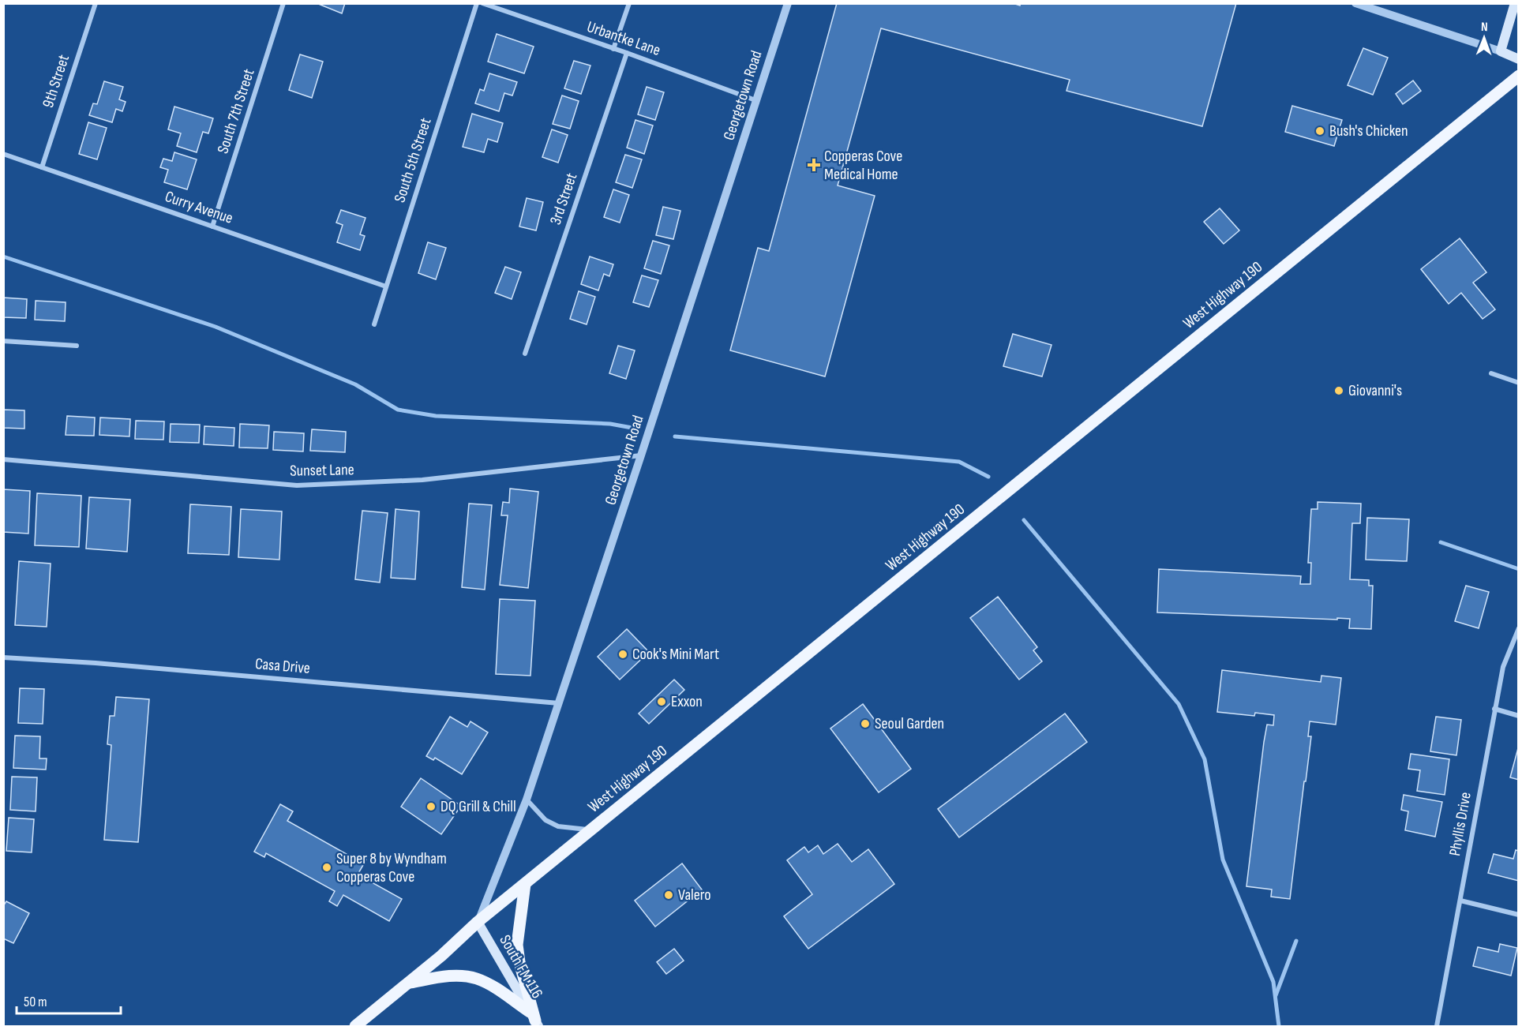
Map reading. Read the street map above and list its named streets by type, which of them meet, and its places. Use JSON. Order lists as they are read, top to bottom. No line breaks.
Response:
{"streets":{"main road":["West Highway 190","South FM 116"],"street":["Urbantke Lane","9th Street","Georgetown Road","South 7th Street","South 5th Street","3rd Street","Curry Avenue","Sunset Lane","Casa Drive","Phyllis Drive"]},"crossings":[["Urbantke Lane","Georgetown Road"],["Urbantke Lane","3rd Street"],["9th Street","Curry Avenue"],["Georgetown Road","West Highway 190"],["Georgetown Road","Sunset Lane"],["Georgetown Road","Casa Drive"],["Georgetown Road","South FM 116"],["South 7th Street","Curry Avenue"],["South 5th Street","Curry Avenue"],["West Highway 190","South FM 116"]],"places":{"other":["Bush's Chicken","Giovanni's","Cook's Mini Mart","Exxon","Seoul Garden","DQ Grill & Chill","Super 8 by Wyndham Copperas Cove","Valero"],"health":["Copperas Cove Medical Home"]},"scale_bar":"50 m","north":"top"}
